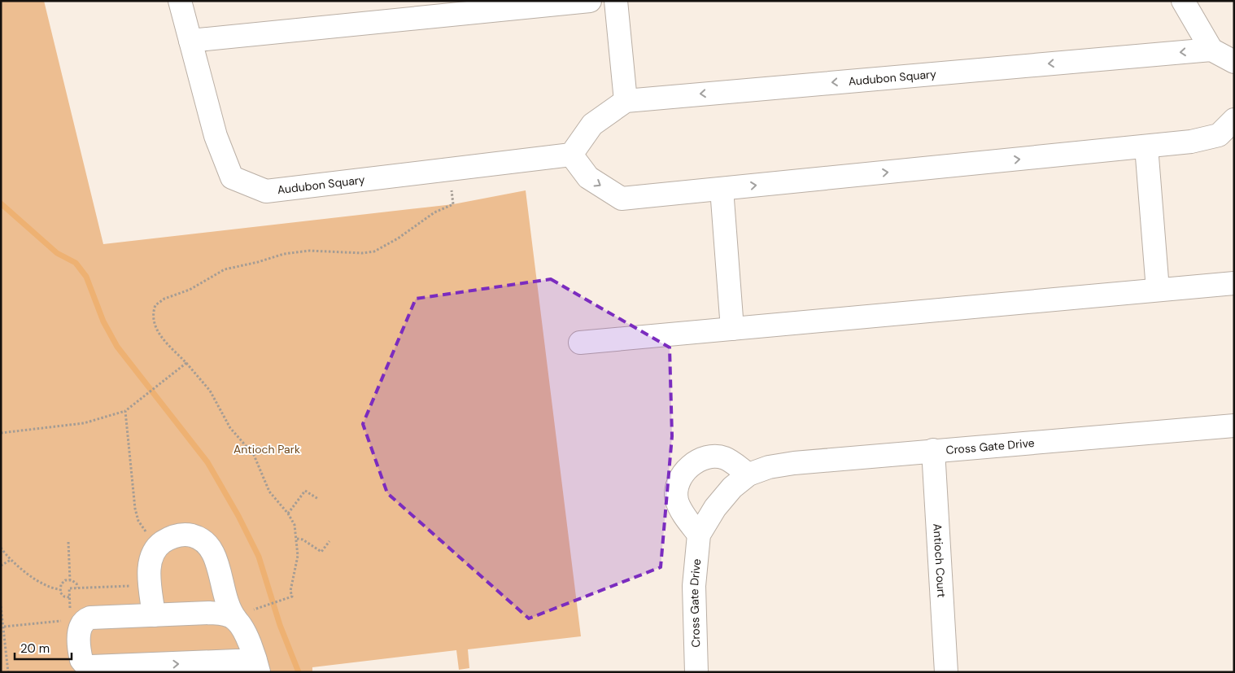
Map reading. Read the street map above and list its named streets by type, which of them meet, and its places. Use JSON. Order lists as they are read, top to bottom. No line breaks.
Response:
{"streets":{"street":["Audubon Squary","Cross Gate Drive","Antioch Court"]},"crossings":[["Cross Gate Drive","Antioch Court"]],"parks":["Antioch Park"],"scale_bar":"20 m"}
